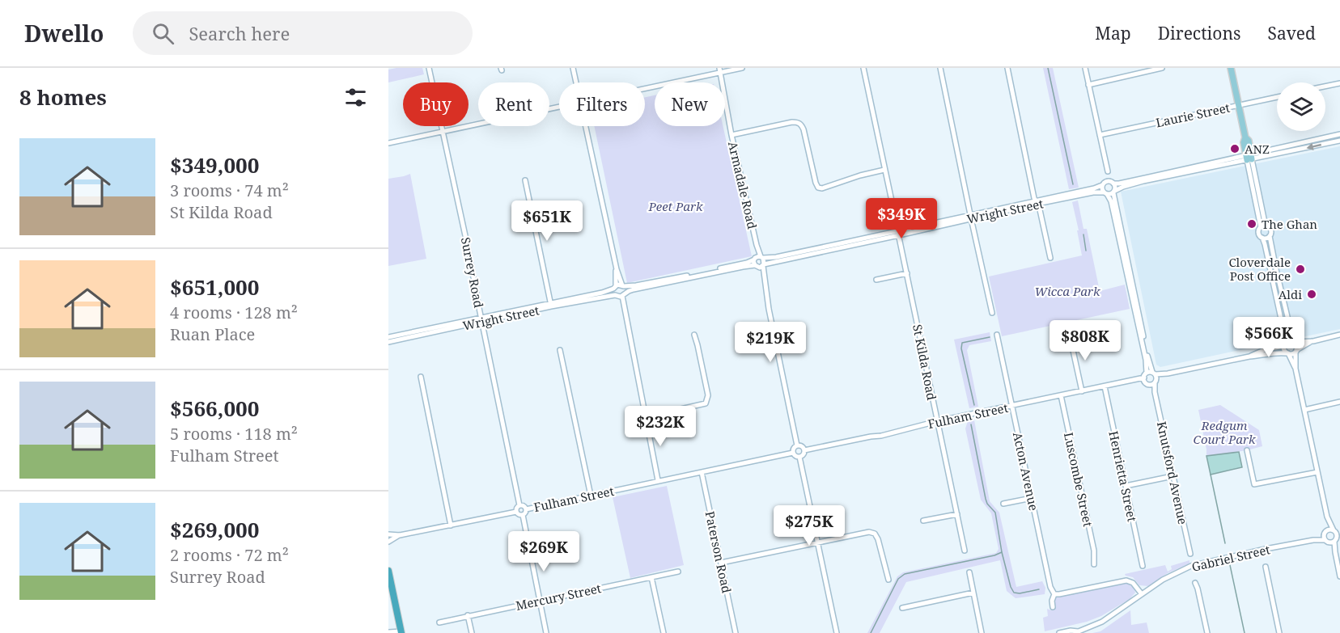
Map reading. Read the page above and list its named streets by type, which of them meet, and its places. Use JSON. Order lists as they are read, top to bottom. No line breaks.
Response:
{"streets":{"street":["Laurie Street","Armadale Road","Wright Street","Surrey Road","St Kilda Road","Fulham Street","Acton Avenue","Knutsford Avenue","Henrietta Street","Luscombe Street","Paterson Road","Gabriel Street","Mercury Street"]},"crossings":[["Armadale Road","Wright Street"],["Wright Street","Surrey Road"],["Wright Street","St Kilda Road"],["Surrey Road","Fulham Street"],["St Kilda Road","Fulham Street"],["Fulham Street","Acton Avenue"],["Fulham Street","Knutsford Avenue"],["Fulham Street","Henrietta Street"],["Fulham Street","Luscombe Street"],["Fulham Street","Paterson Road"]],"parks":["Peet Park","Wicca Park","Redgum Court Park"],"places":["ANZ","The Ghan","Cloverdale Post Office","Aldi"],"page":{"header":"Dwello","search":"Search here","nav":["Map","Directions","Saved"],"heading":"8 homes","chip":["Buy","Rent","Filters","New"],"list":[{"name":"$349,000","note":"3 rooms · 74 m² · St Kilda Road"},{"name":"$651,000","note":"4 rooms · 128 m² · Ruan Place"},{"name":"$566,000","note":"5 rooms · 118 m² · Fulham Street"},{"name":"$269,000","note":"2 rooms · 72 m² · Surrey Road"}],"price":["$349K","$651K","$566K","$808K","$219K","$232K","$275K","$269K"]}}
